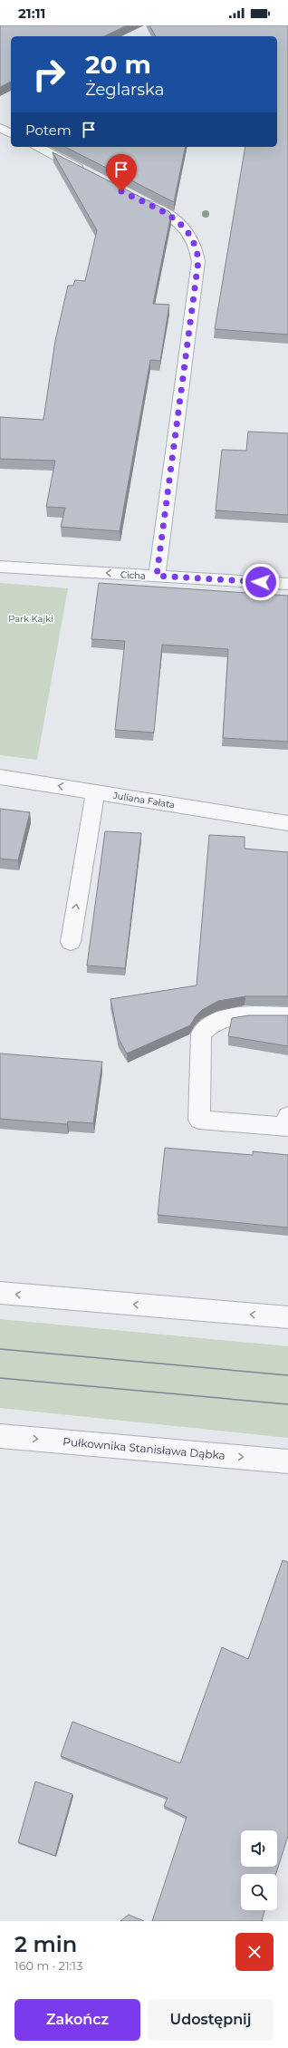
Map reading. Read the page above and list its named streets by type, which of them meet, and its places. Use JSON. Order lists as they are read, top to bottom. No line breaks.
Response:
{"streets":{"street":["Cicha","Juliana Fałata","Pułkownika Stanisława Dąbka"]},"one_way":["Cicha"],"parks":["Park Kajki"],"page":{"status":"21:11","turn":["20 m","Żeglarska"],"then":"Potem","heading":["2 min","160 m · 21:13"],"buttons":["Zakończ","Udostępnij"]}}
